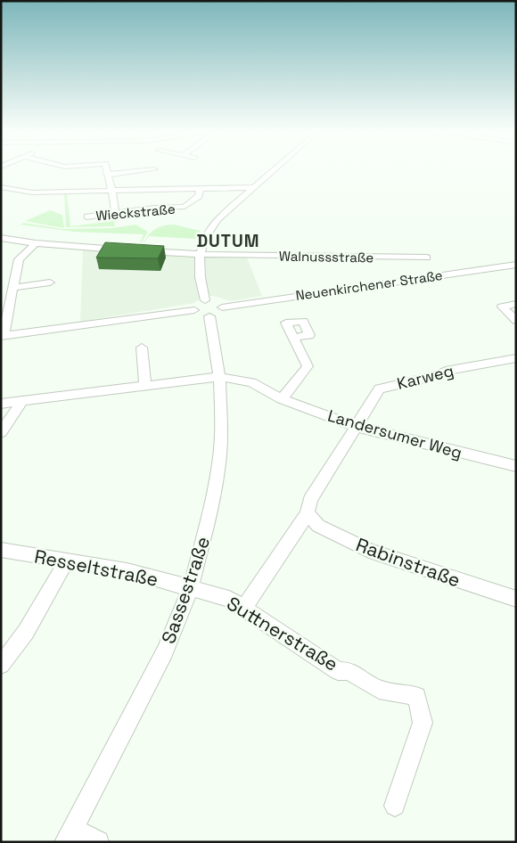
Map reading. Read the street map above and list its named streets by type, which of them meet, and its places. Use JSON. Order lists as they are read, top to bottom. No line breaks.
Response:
{"streets":{"street":["Wieckstraße","Walnussstraße","Neuenkirchener Straße","Karweg","Landersumer Weg","Rabinstraße","Resseltstraße","Sassestraße","Suttnerstraße"]},"crossings":[["Neuenkirchener Straße","Sassestraße"],["Karweg","Landersumer Weg"],["Landersumer Weg","Sassestraße"],["Resseltstraße","Sassestraße"],["Resseltstraße","Suttnerstraße"],["Sassestraße","Suttnerstraße"]],"districts":["DUTUM"]}
